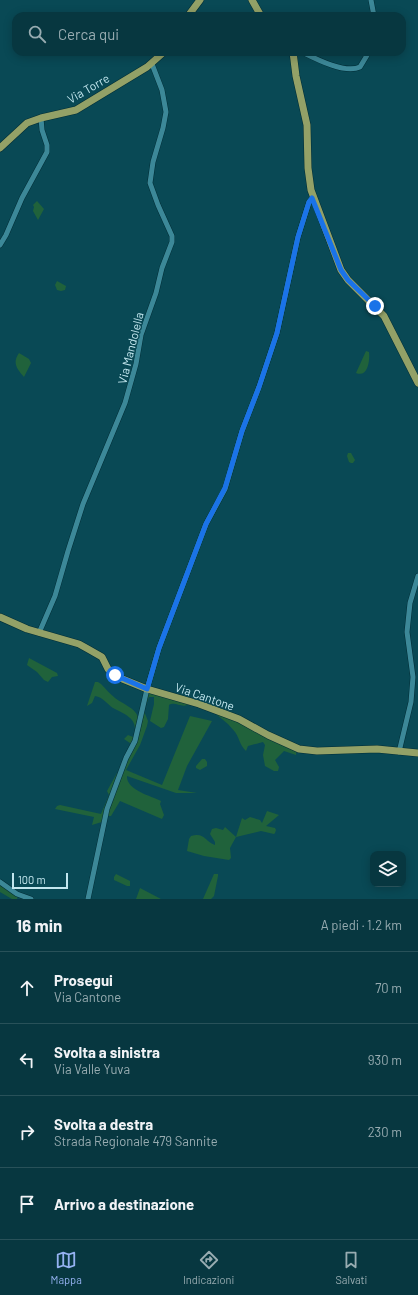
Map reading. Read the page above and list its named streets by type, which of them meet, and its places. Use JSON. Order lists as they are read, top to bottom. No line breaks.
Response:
{"streets":{"main road":["Via Torre","Via Cantone"],"street":["Via Mandolella"]},"crossings":[["Via Torre","Via Mandolella"],["Via Mandolella","Via Cantone"]],"scale_bar":"100 m","page":{"search":"Cerca qui","scale":"100 m","heading":["16 min","A piedi · 1.2 km"],"list":[["Prosegui","Via Cantone","70 m"],["Svolta a sinistra","Via Valle Yuva","930 m"],["Svolta a destra","Strada Regionale 479 Sannite","230 m"],"Arrivo a destinazione"],"nav":["Mappa","Indicazioni","Salvati"]}}
